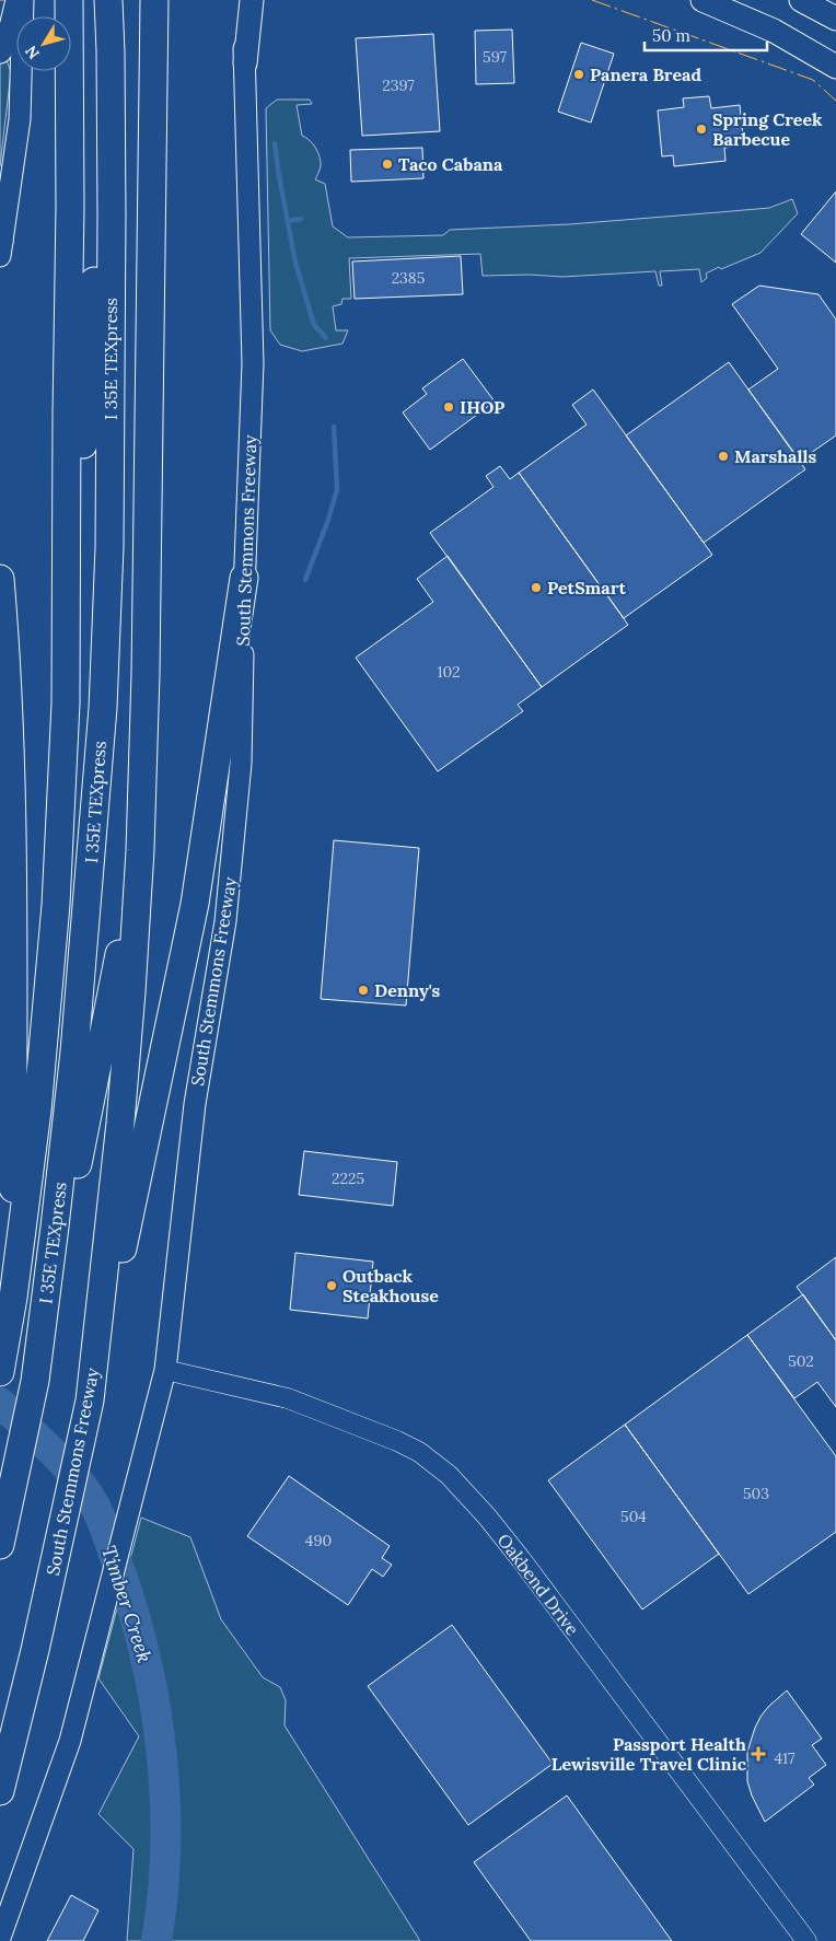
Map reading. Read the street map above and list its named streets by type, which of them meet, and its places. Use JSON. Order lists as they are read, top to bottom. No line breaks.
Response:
{"streets":{"highway":["I 35E TEXpress","South Stemmons Freeway"],"street":["Oakbend Drive"]},"crossings":[["South Stemmons Freeway","Oakbend Drive"]],"water":["Timber Creek"],"places":{"other":["Panera Bread","Spring Creek Barbecue","Taco Cabana","IHOP","Marshalls","PetSmart","Denny's","Outback Steakhouse"],"health":["Passport Health Lewisville Travel Clinic"]},"house_numbers":["597","2397","2385","102","2225","502","503","504","490","417"],"scale_bar":"50 m","north":"bottom left"}
